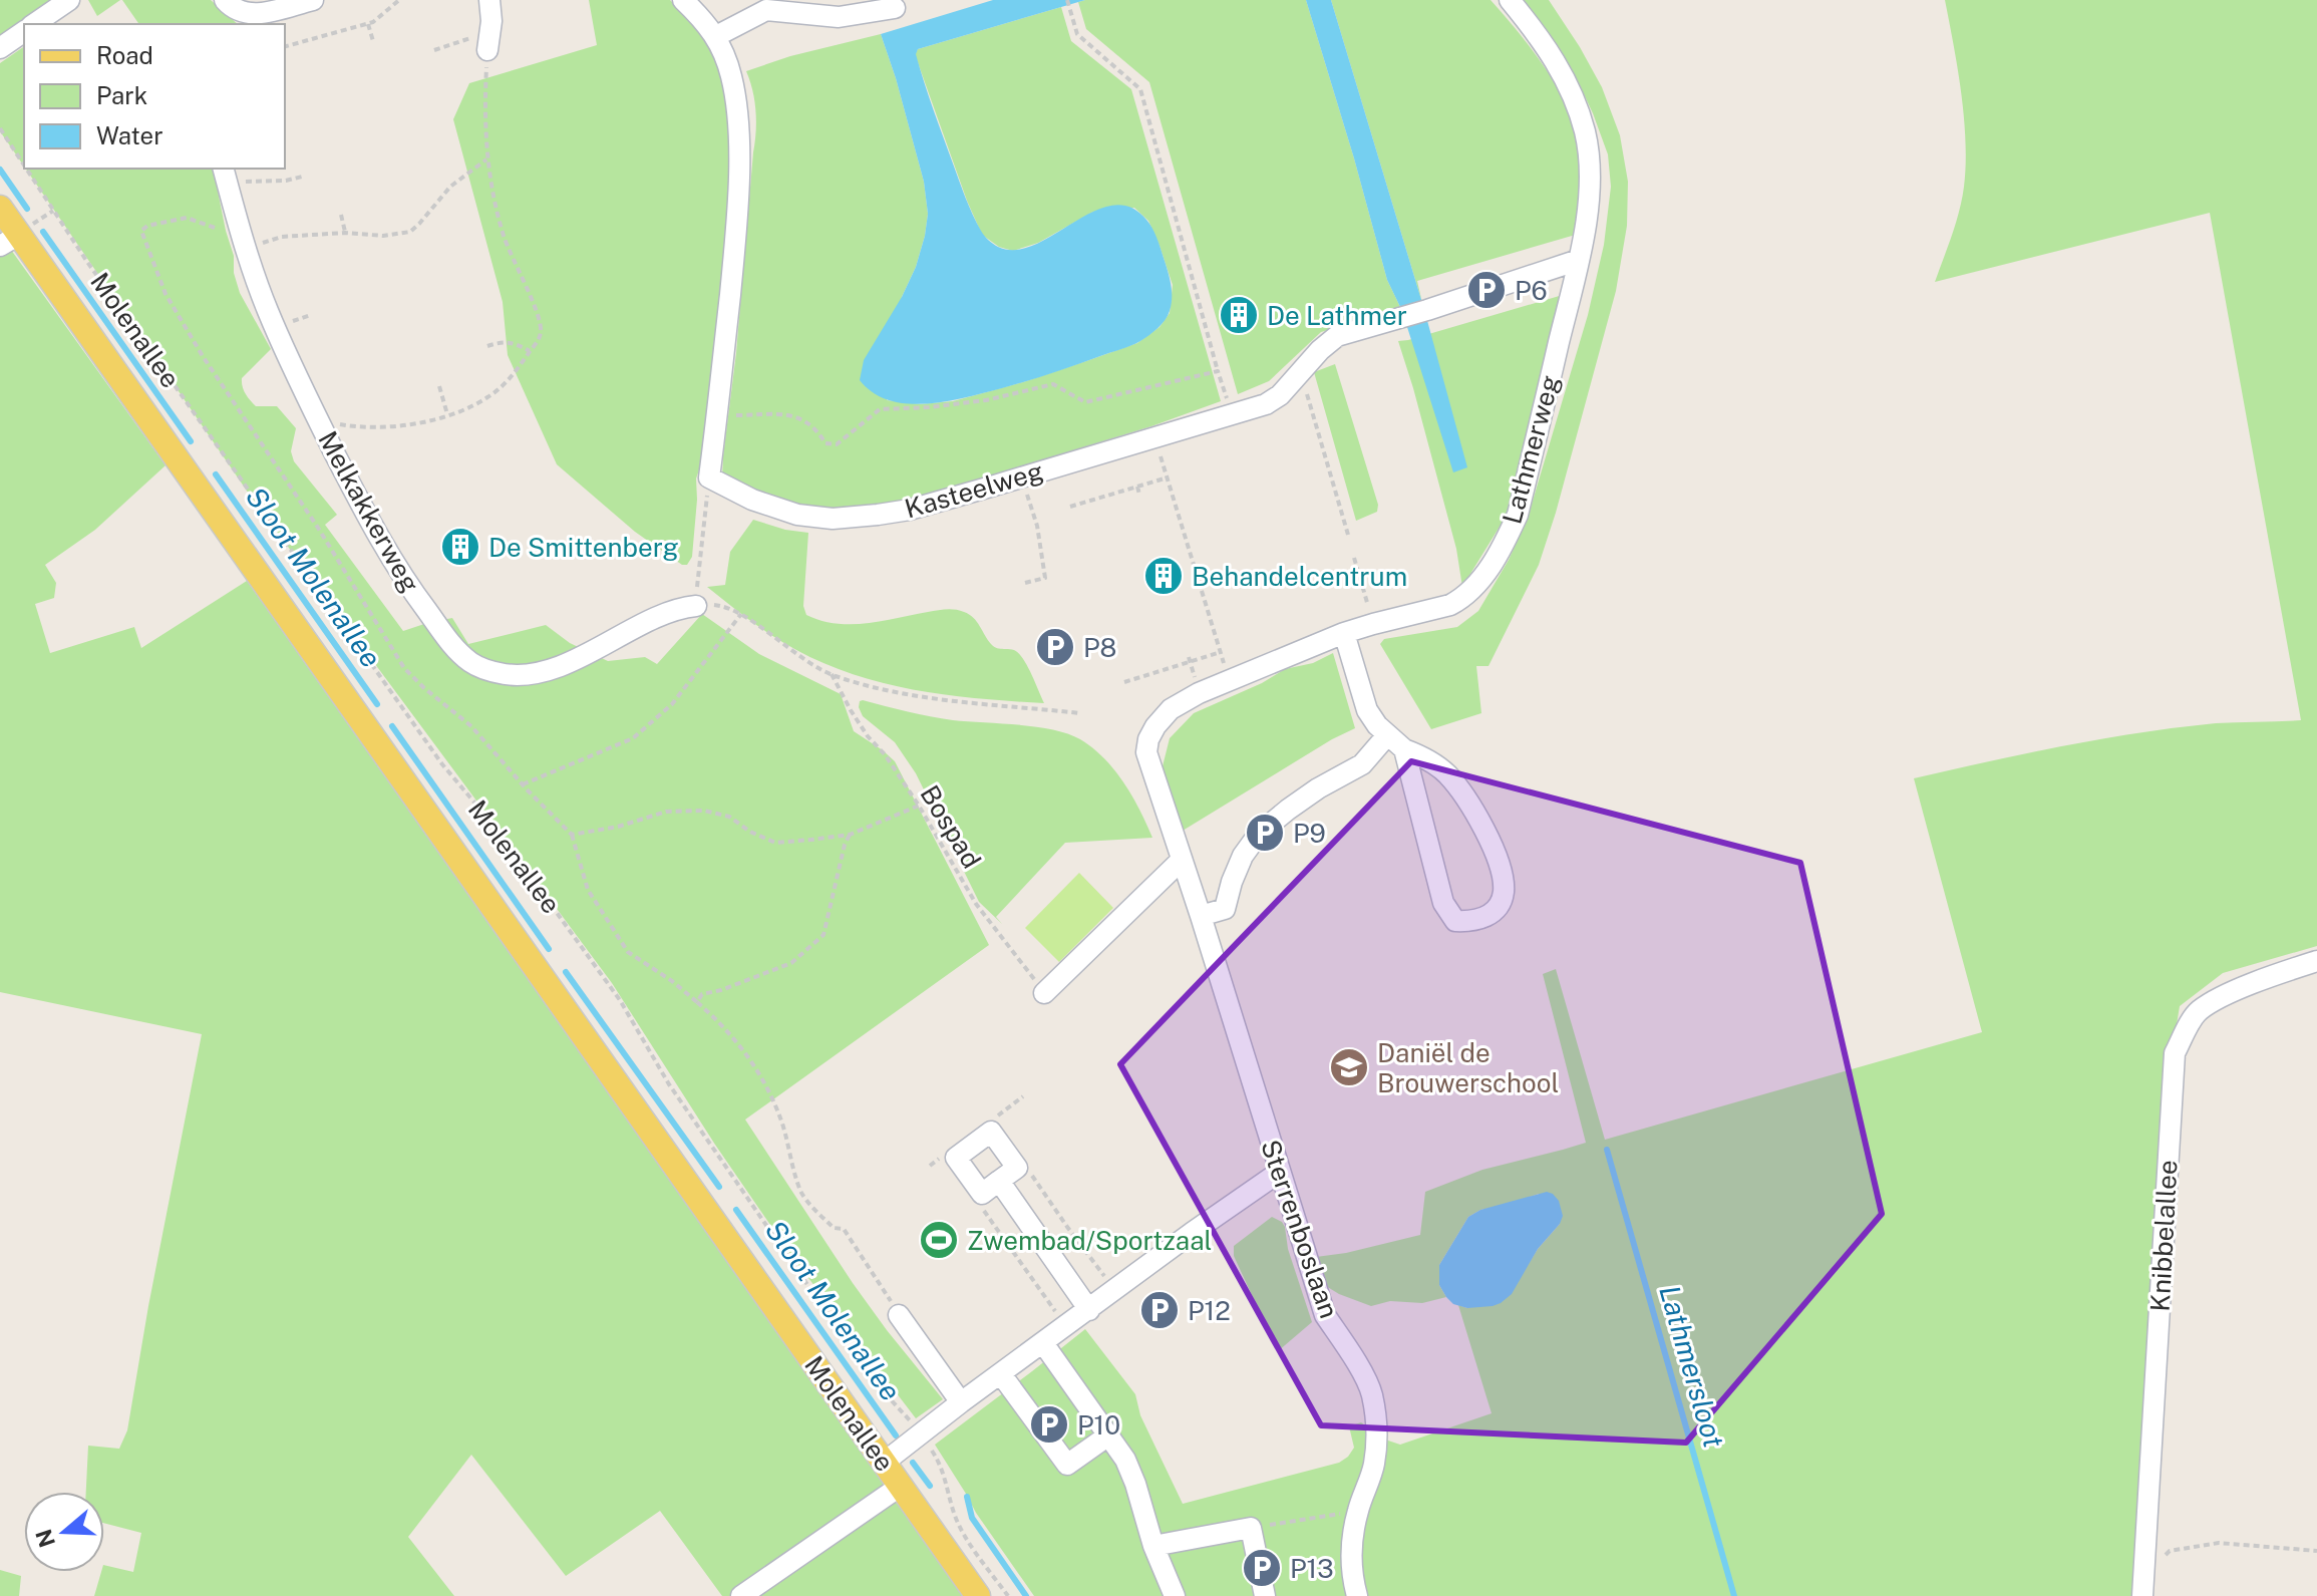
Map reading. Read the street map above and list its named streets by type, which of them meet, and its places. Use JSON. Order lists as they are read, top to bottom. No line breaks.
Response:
{"streets":{"main road":["Molenallee"],"street":["Lathmerweg","Kasteelweg","Melkakkerweg","Sterrenboslaan","Knibbelallee"],"path":["Bospad"]},"crossings":[["Lathmerweg","Sterrenboslaan"]],"water":["Sloot Molenallee","Lathmersloot"],"places":{"parking":["P6","P8","P9","P12","P10","P13"],"building":["De Lathmer","De Smittenberg","Behandelcentrum"],"school or university":["Daniël de Brouwerschool"],"sports":["Zwembad/Sportzaal"]},"legend":["Road","Park","Water"],"north":"left"}
